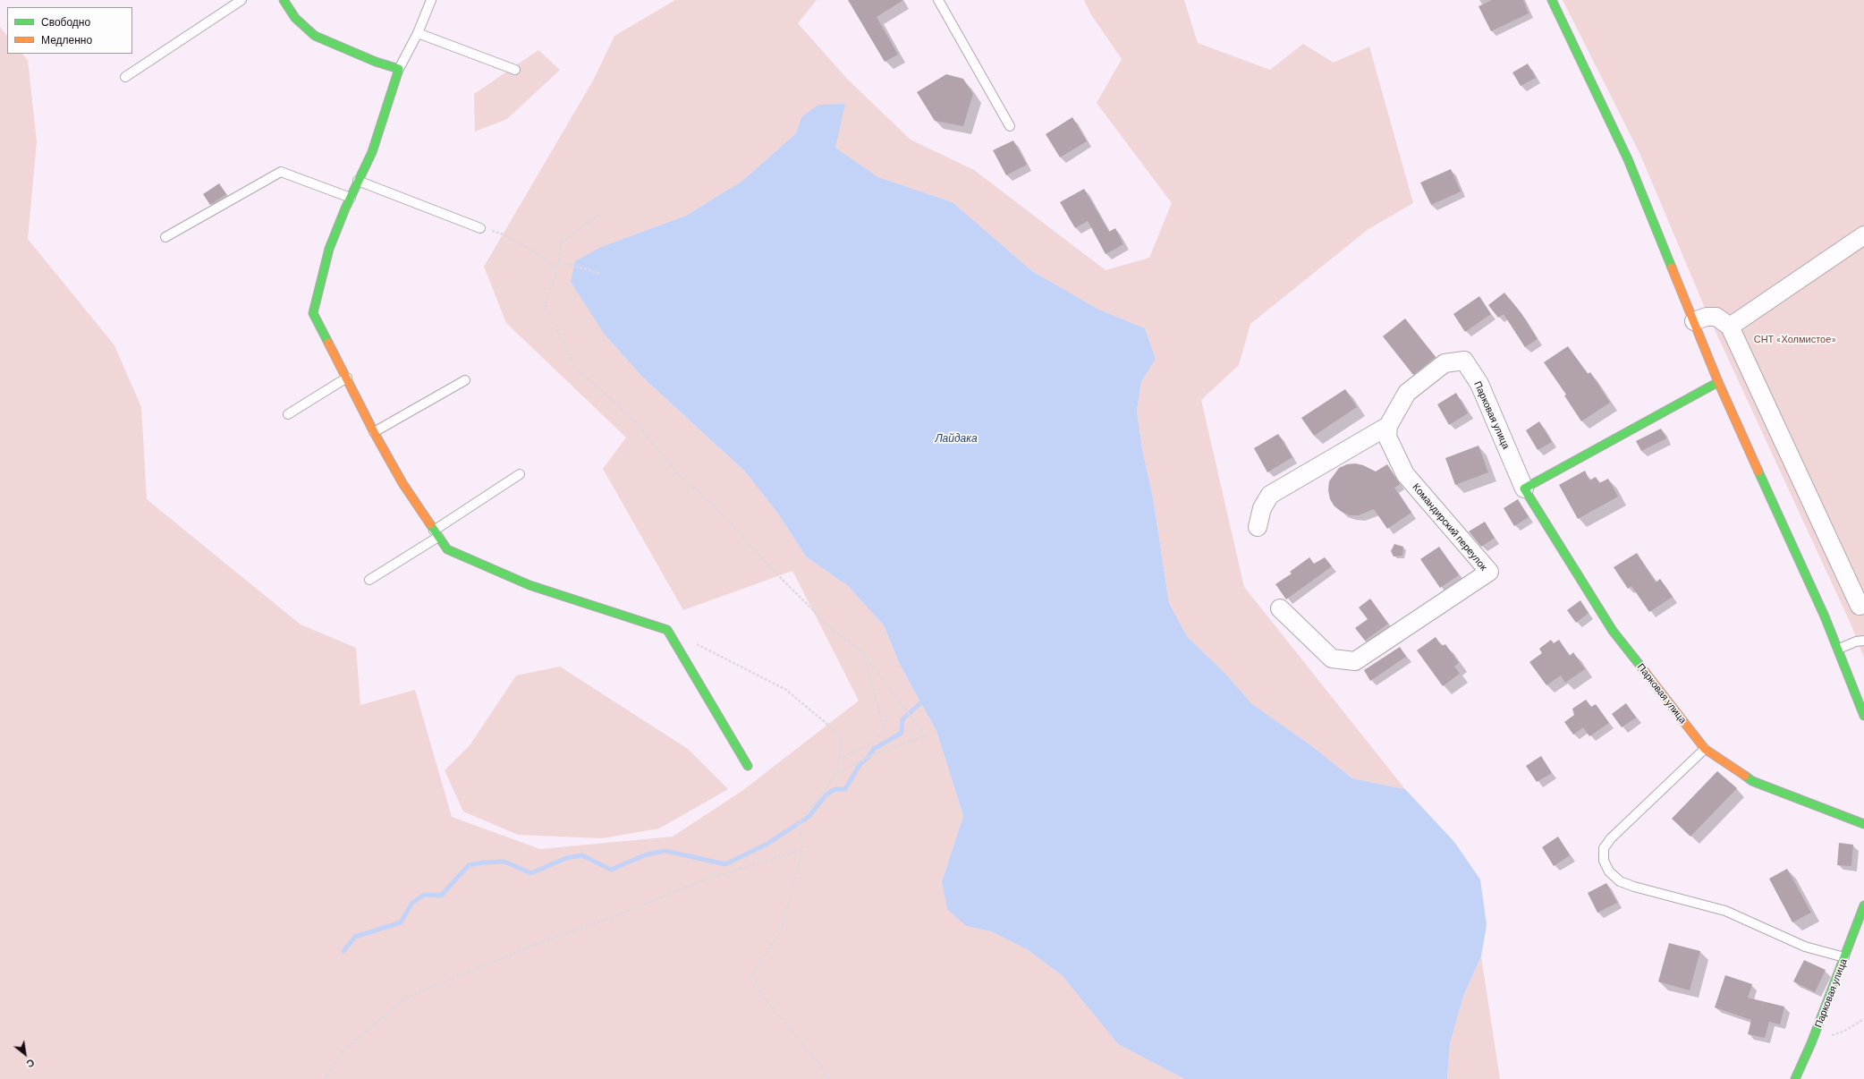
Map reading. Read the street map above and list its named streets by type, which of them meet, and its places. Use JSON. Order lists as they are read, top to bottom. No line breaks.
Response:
{"streets":{"street":["Парковая улица","Командирский переулок"]},"crossings":[["Парковая улица","Командирский переулок"]],"water":["Лайдака"],"parks":["СНТ «Холмистое»"],"legend":["Свободно","Медленно"],"north":"bottom right"}
